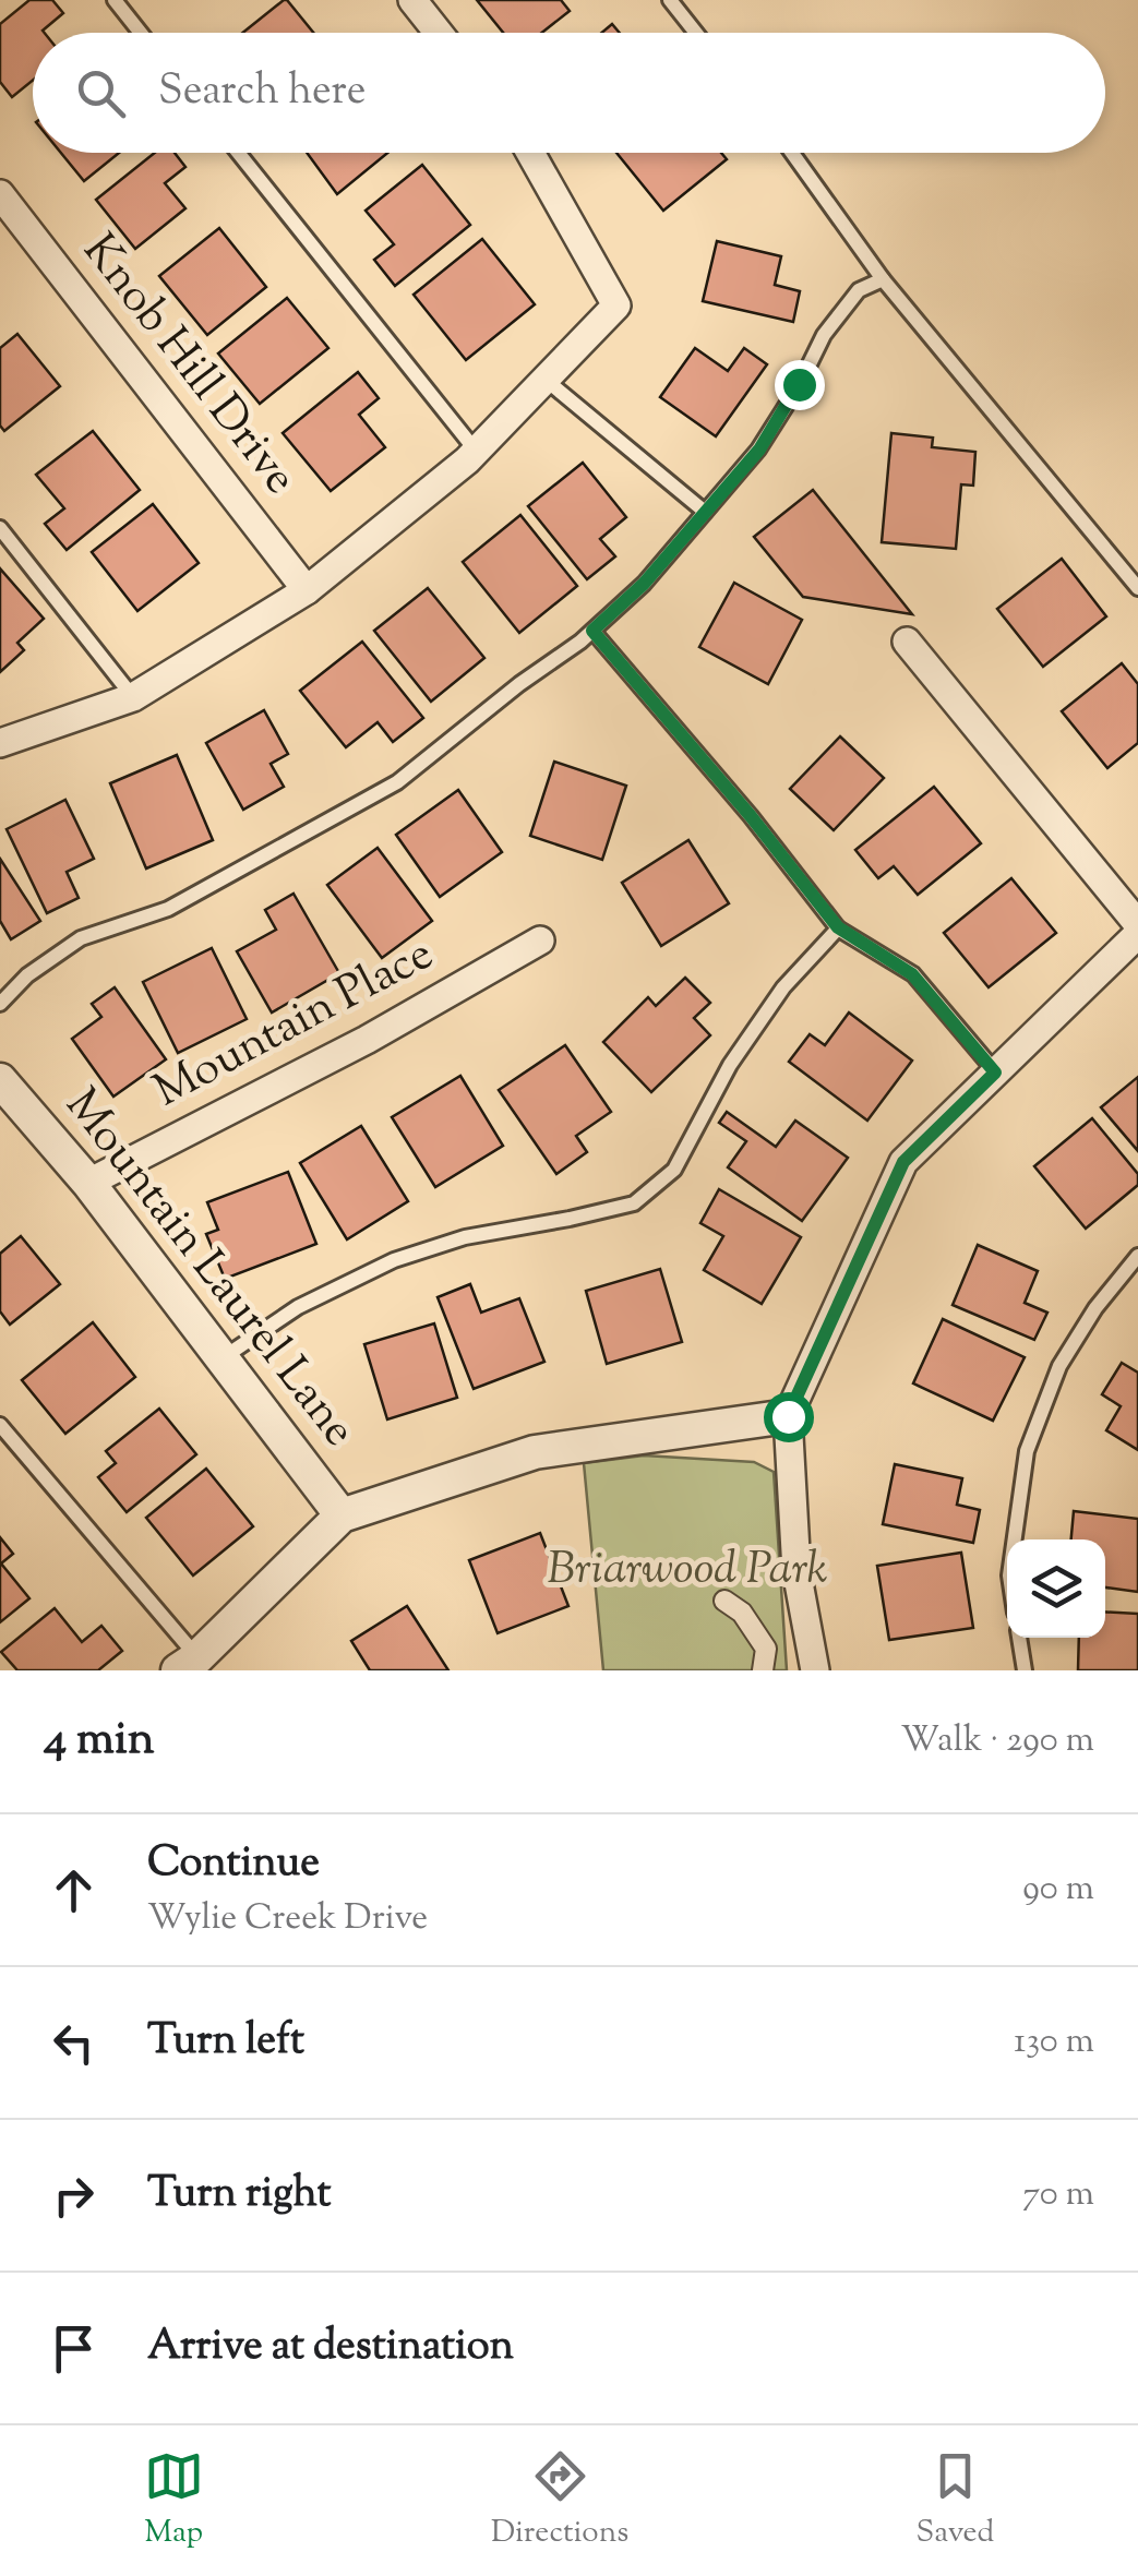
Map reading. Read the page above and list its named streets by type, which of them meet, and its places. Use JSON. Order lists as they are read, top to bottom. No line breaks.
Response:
{"streets":{"street":["Knob Hill Drive","Mountain Place","Mountain Laurel Lane"]},"crossings":[["Mountain Place","Mountain Laurel Lane"]],"parks":["Briarwood Park"],"page":{"search":"Search here","heading":["4 min","Walk · 290 m"],"list":[["Continue","Wylie Creek Drive","90 m"],["Turn left","130 m"],["Turn right","70 m"],"Arrive at destination"],"nav":["Map","Directions","Saved"]}}
